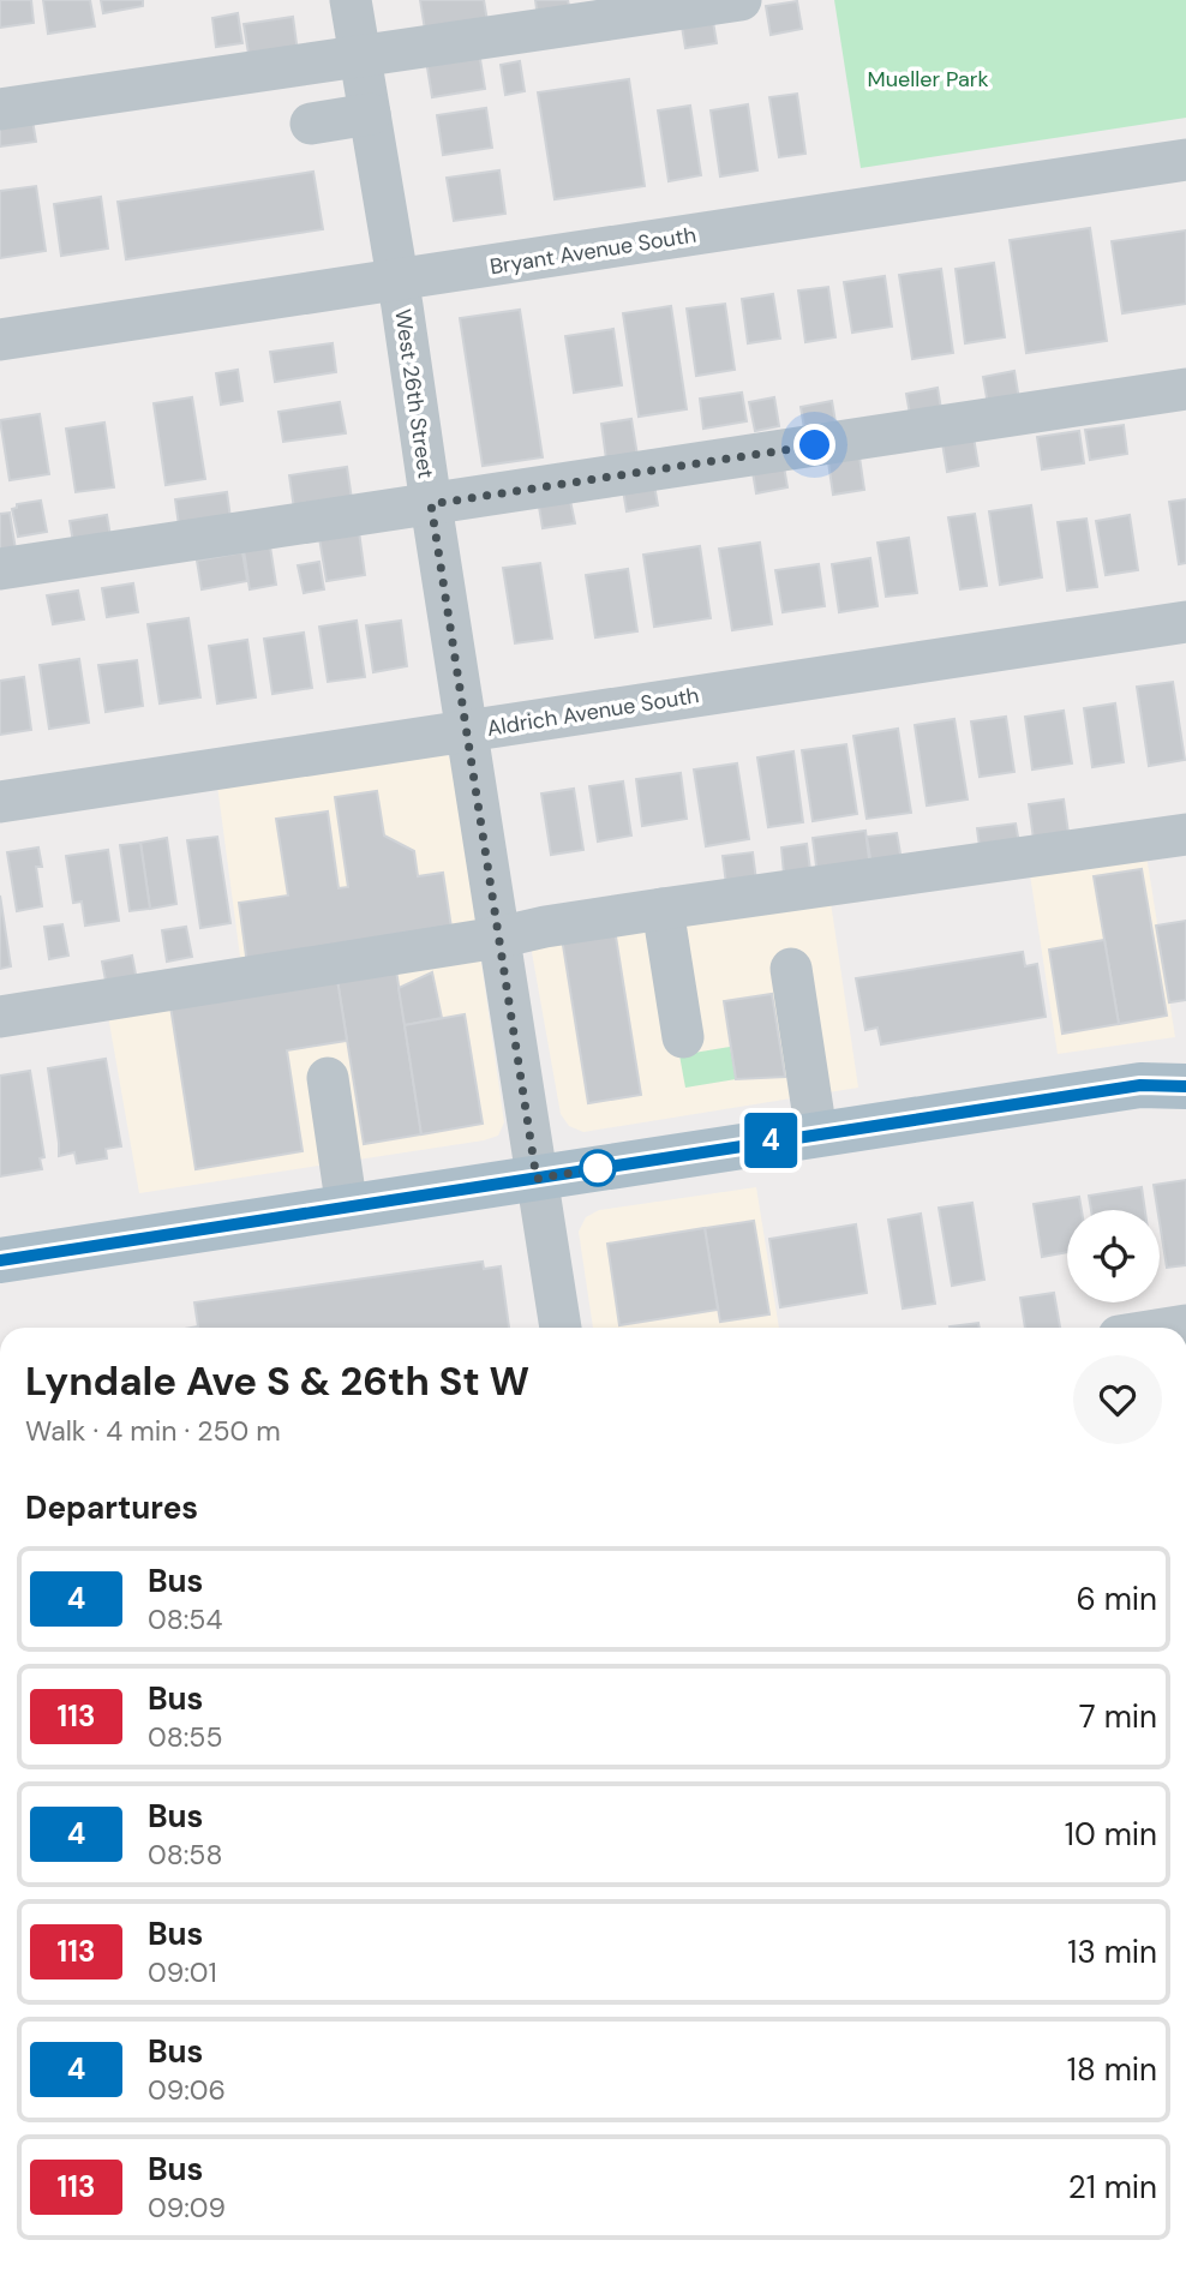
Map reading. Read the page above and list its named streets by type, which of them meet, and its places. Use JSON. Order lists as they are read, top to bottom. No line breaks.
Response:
{"streets":{"street":["Bryant Avenue South","West 26th Street","Aldrich Avenue South"]},"crossings":[["Bryant Avenue South","West 26th Street"],["West 26th Street","Aldrich Avenue South"]],"parks":["Mueller Park"],"lines":["bus line 4"],"page":{"on_map":"4","heading":[["Lyndale Ave S & 26th St W","Walk · 4 min · 250 m"],"Departures"],"list":[{"mark":"4","name":"Bus","note":"08:54","value":"6 min"},{"mark":"113","name":"Bus","note":"08:55","value":"7 min"},{"mark":"4","name":"Bus","note":"08:58","value":"10 min"},{"mark":"113","name":"Bus","note":"09:01","value":"13 min"},{"mark":"4","name":"Bus","note":"09:06","value":"18 min"},{"mark":"113","name":"Bus","note":"09:09","value":"21 min"}]}}
